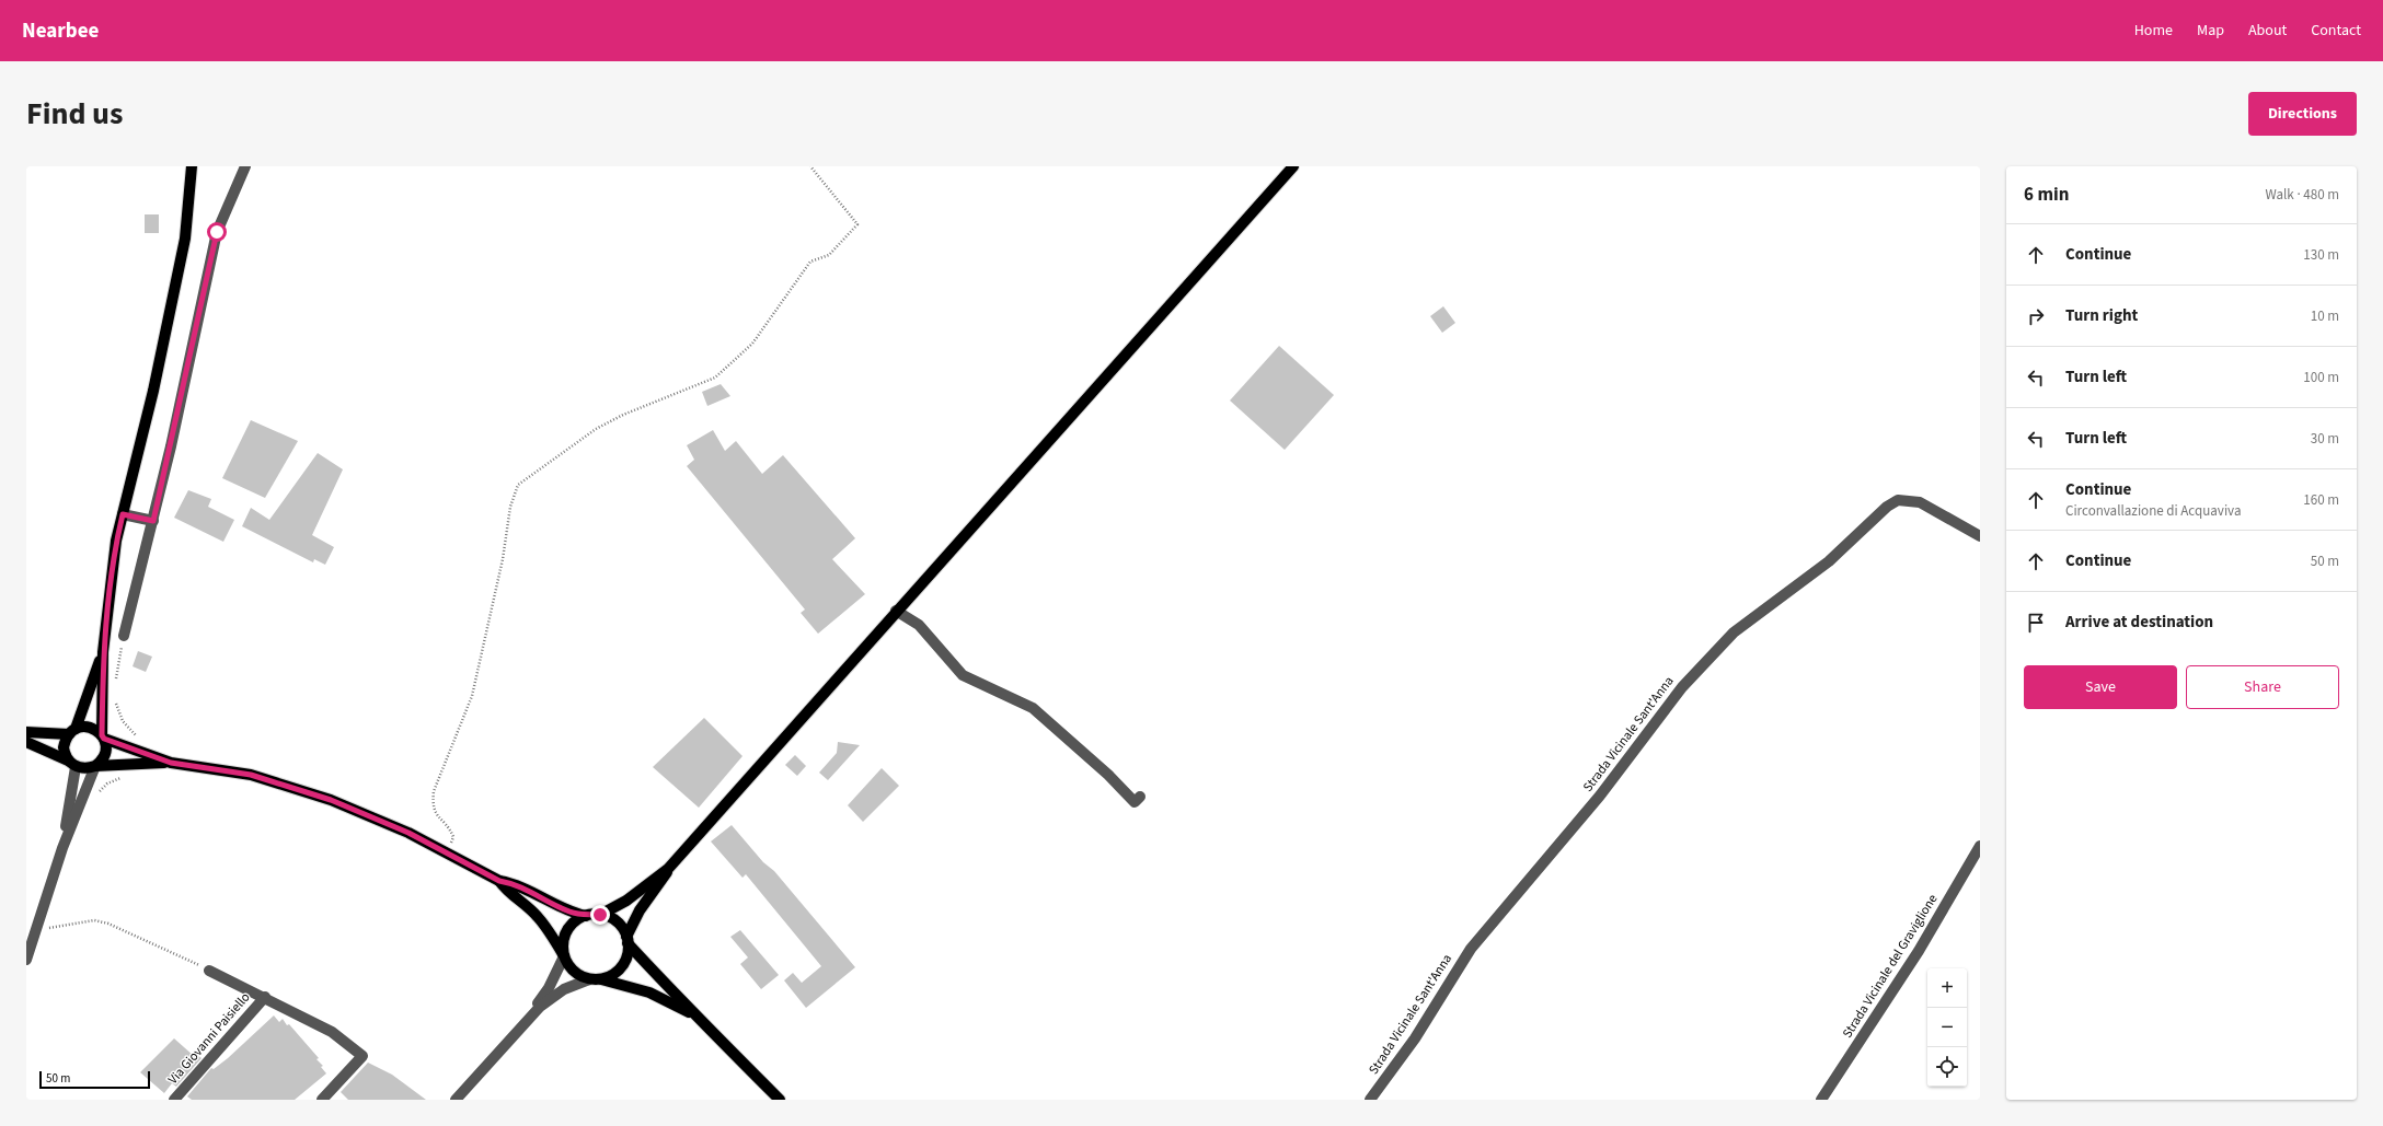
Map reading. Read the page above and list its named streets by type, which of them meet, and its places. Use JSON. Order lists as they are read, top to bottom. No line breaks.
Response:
{"streets":{"street":["Strada Vicinale Sant'Anna","Strada Vicinale del Graviglione","Via Giovanni Paisiello"]},"scale_bar":"50 m","page":{"header":"Nearbee","nav":["Home","Map","About","Contact"],"title":"Find us","buttons":["Directions",["Save","Share"]],"heading":["6 min","Walk · 480 m"],"list":[["Continue","130 m"],["Turn right","10 m"],["Turn left","100 m"],["Turn left","30 m"],["Continue","Circonvallazione di Acquaviva","160 m"],["Continue","50 m"],"Arrive at destination"],"map_buttons":["+","−"],"scale":"50 m"}}
